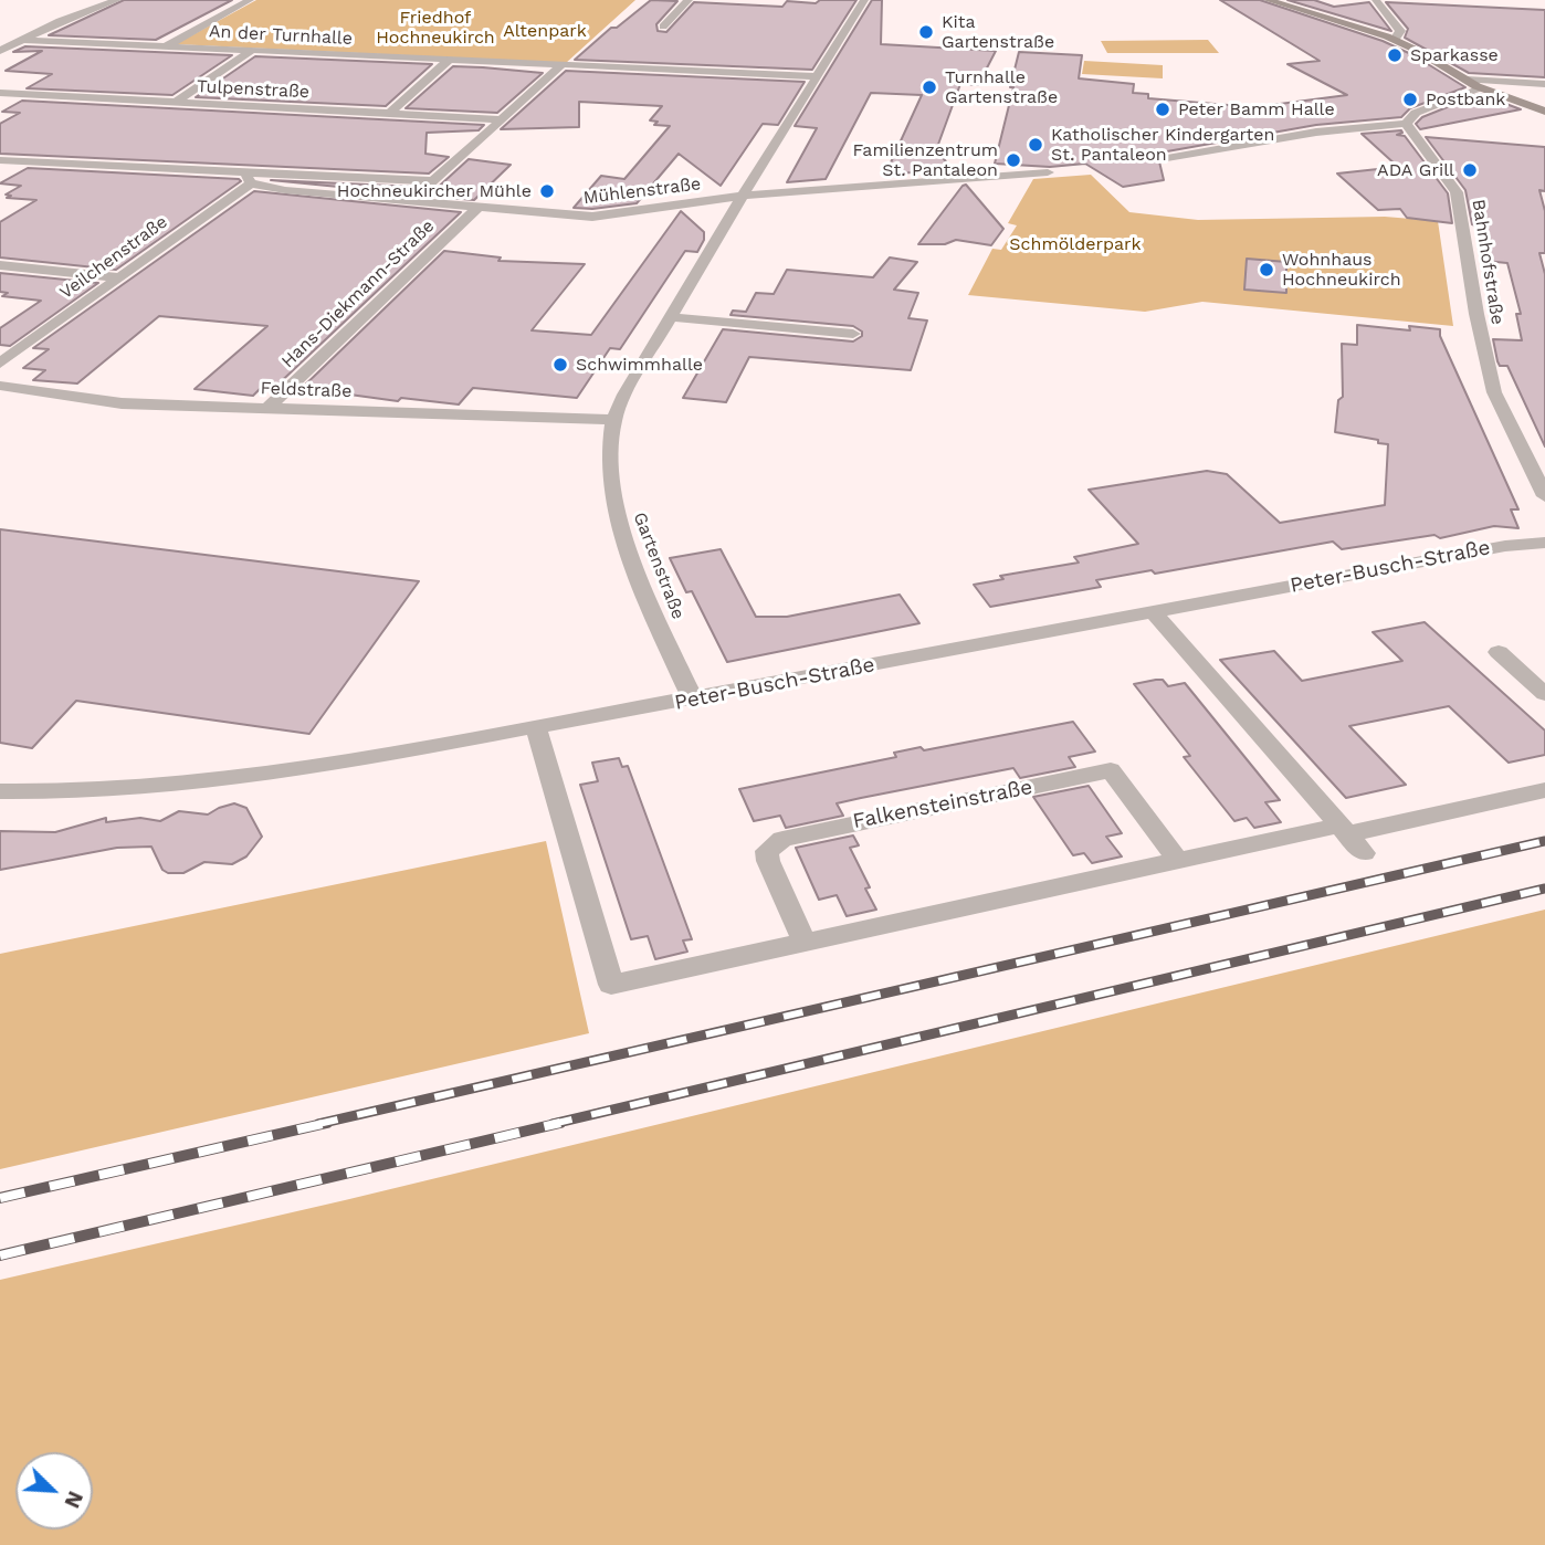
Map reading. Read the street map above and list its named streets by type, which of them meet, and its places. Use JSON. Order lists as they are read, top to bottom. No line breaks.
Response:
{"streets":{"street":["An der Turnhalle","Tulpenstraße","Mühlenstraße","Veilchenstraße","Bahnhofstraße","Hans-Diekmann-Straße","Feldstraße","Gartenstraße","Peter-Busch-Straße","Falkensteinstraße"]},"crossings":[["An der Turnhalle","Gartenstraße"],["Mühlenstraße","Veilchenstraße"],["Mühlenstraße","Hans-Diekmann-Straße"],["Mühlenstraße","Gartenstraße"],["Hans-Diekmann-Straße","Feldstraße"],["Feldstraße","Gartenstraße"],["Gartenstraße","Peter-Busch-Straße"]],"parks":["Friedhof Hochneukirch","Altenpark","Schmölderpark"],"places":["Kita Gartenstraße","Sparkasse","Turnhalle Gartenstraße","Postbank","Peter Bamm Halle","Katholischer Kindergarten St. Pantaleon","Familienzentrum St. Pantaleon","ADA Grill","Hochneukircher Mühle","Wohnhaus Hochneukirch","Schwimmhalle"],"north":"bottom right"}
